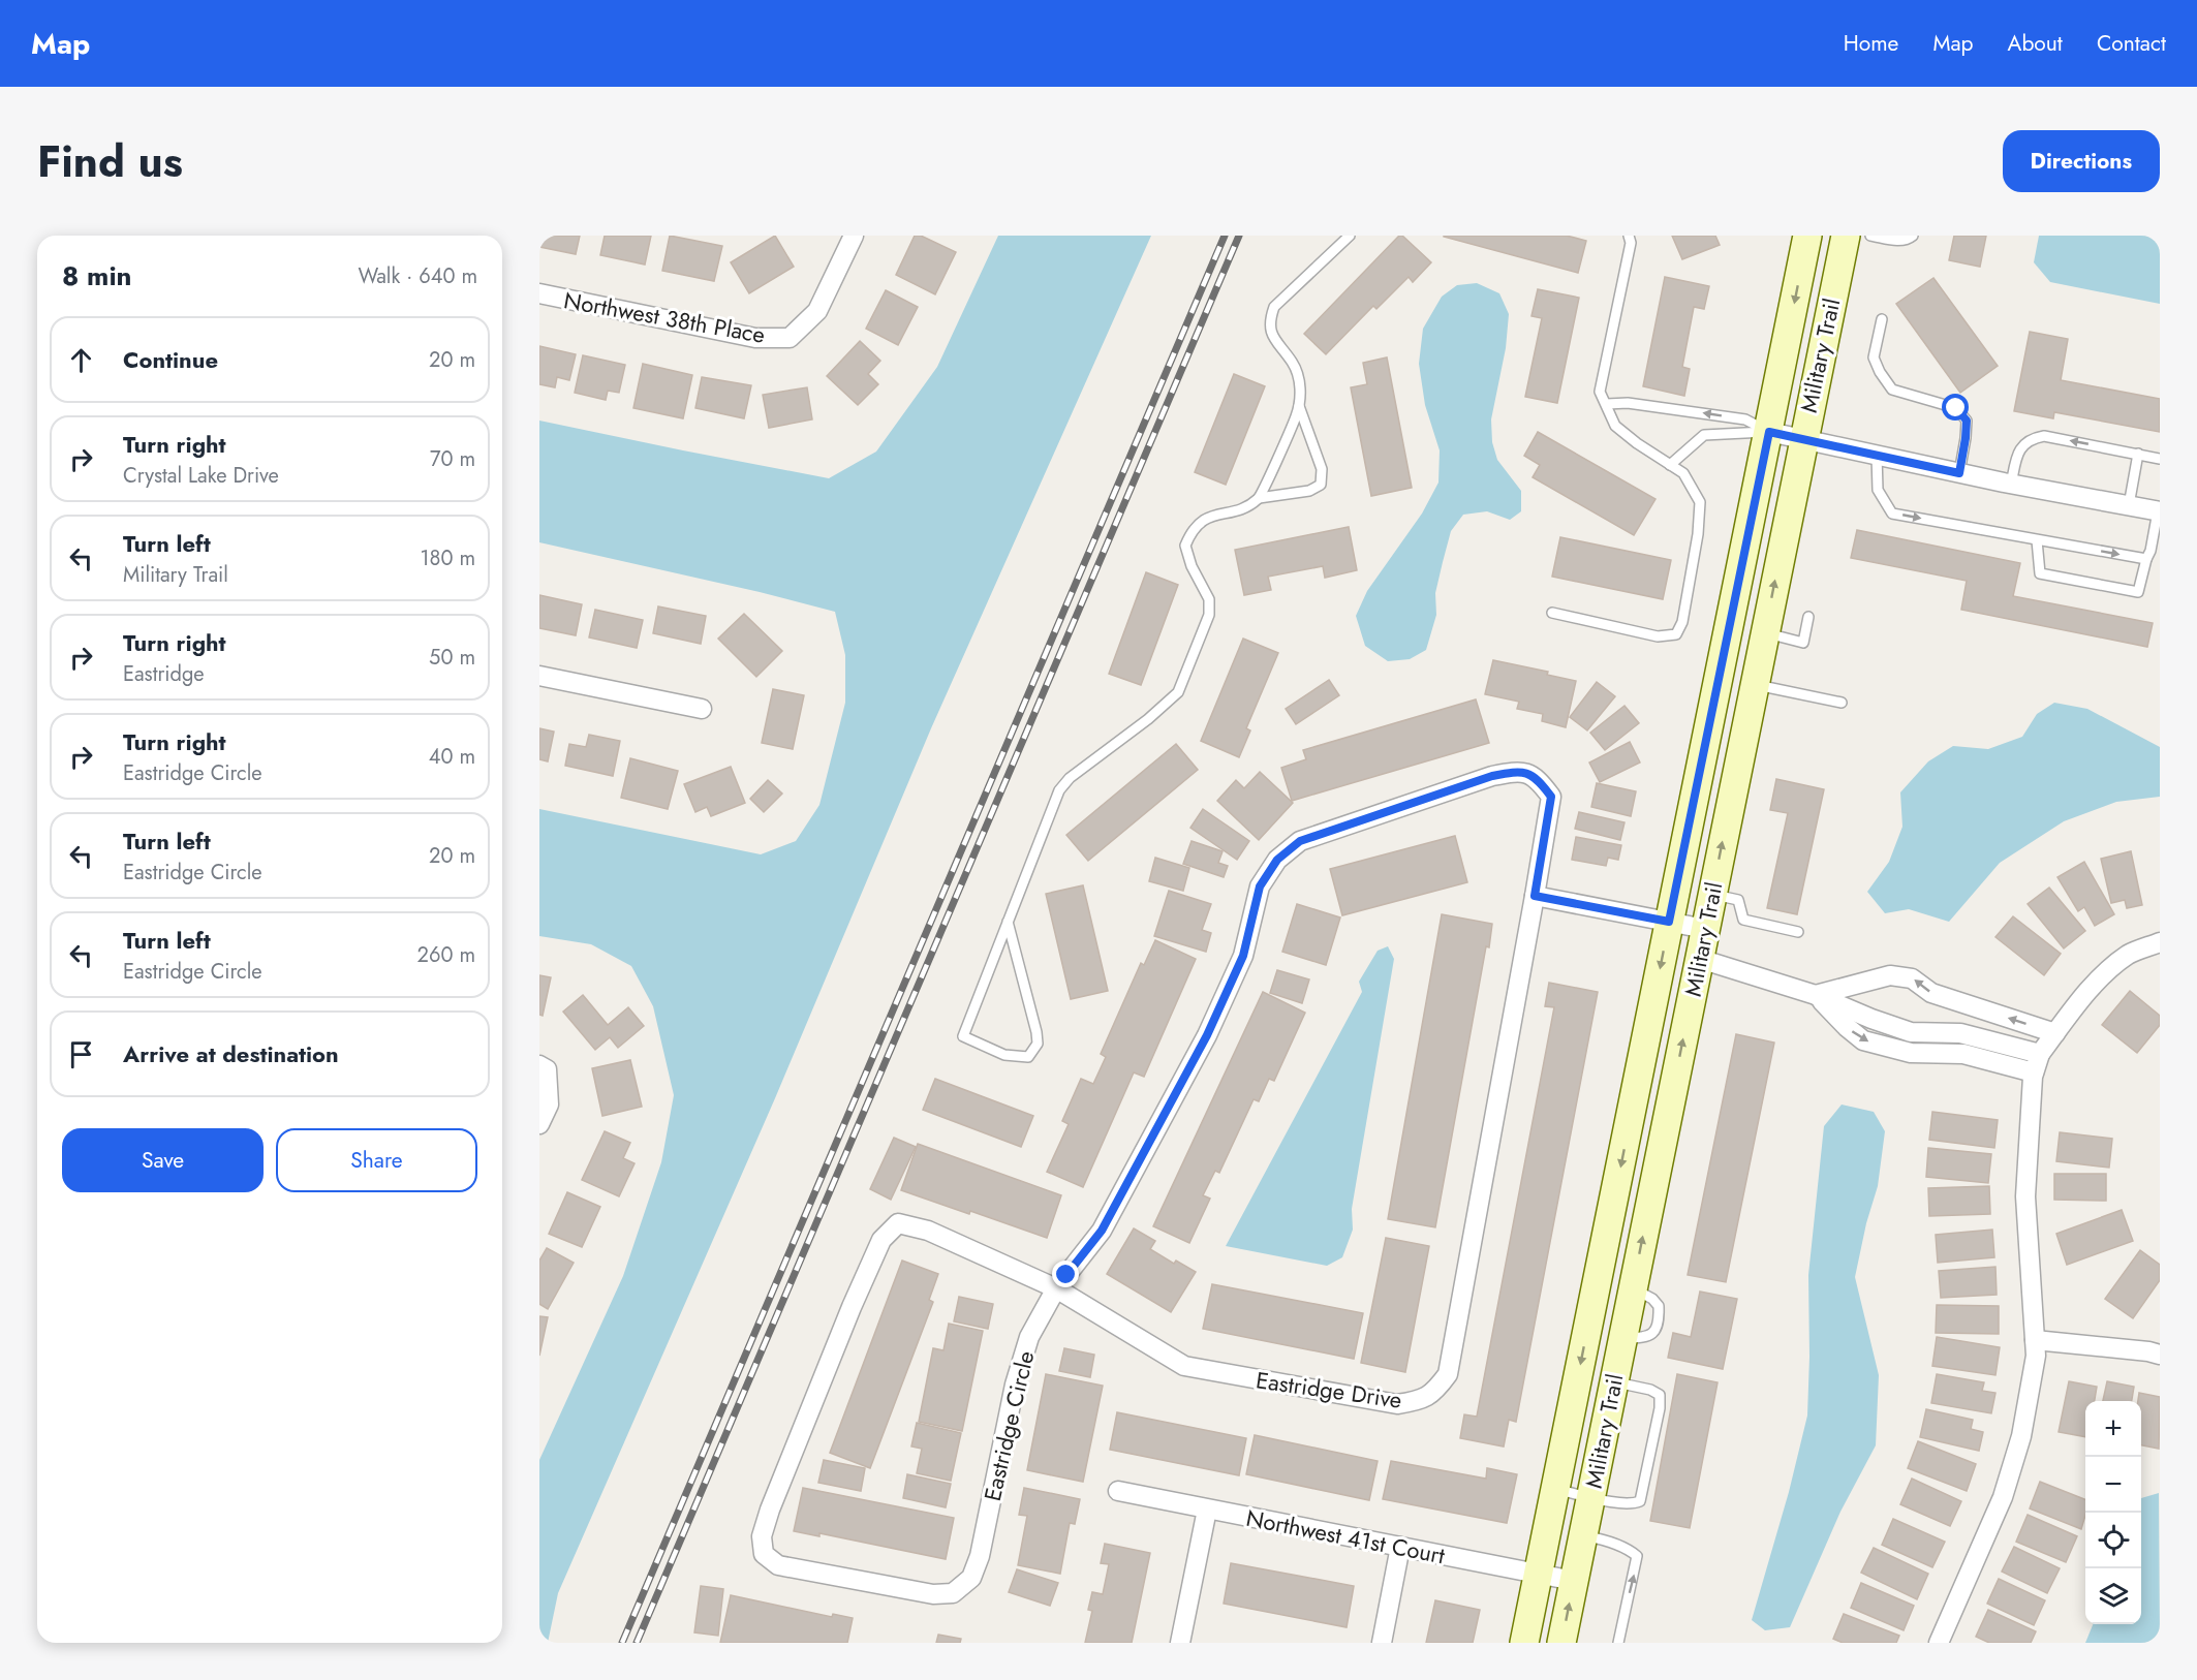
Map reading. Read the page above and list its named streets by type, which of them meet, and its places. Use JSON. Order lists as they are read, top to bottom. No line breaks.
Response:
{"streets":{"street":["Northwest 38th Place","Military Trail","Eastridge Drive","Eastridge Circle","Northwest 41st Court"]},"crossings":[["Military Trail","Northwest 41st Court"],["Eastridge Drive","Eastridge Circle"]],"page":{"header":"Map","nav":["Home","Map","About","Contact"],"title":"Find us","buttons":["Directions",["Save","Share"]],"heading":["8 min","Walk · 640 m"],"list":[["Continue","20 m"],["Turn right","Crystal Lake Drive","70 m"],["Turn left","Military Trail","180 m"],["Turn right","Eastridge","50 m"],["Turn right","Eastridge Circle","40 m"],["Turn left","Eastridge Circle","20 m"],["Turn left","Eastridge Circle","260 m"],"Arrive at destination"],"map_buttons":["+","−"]}}
